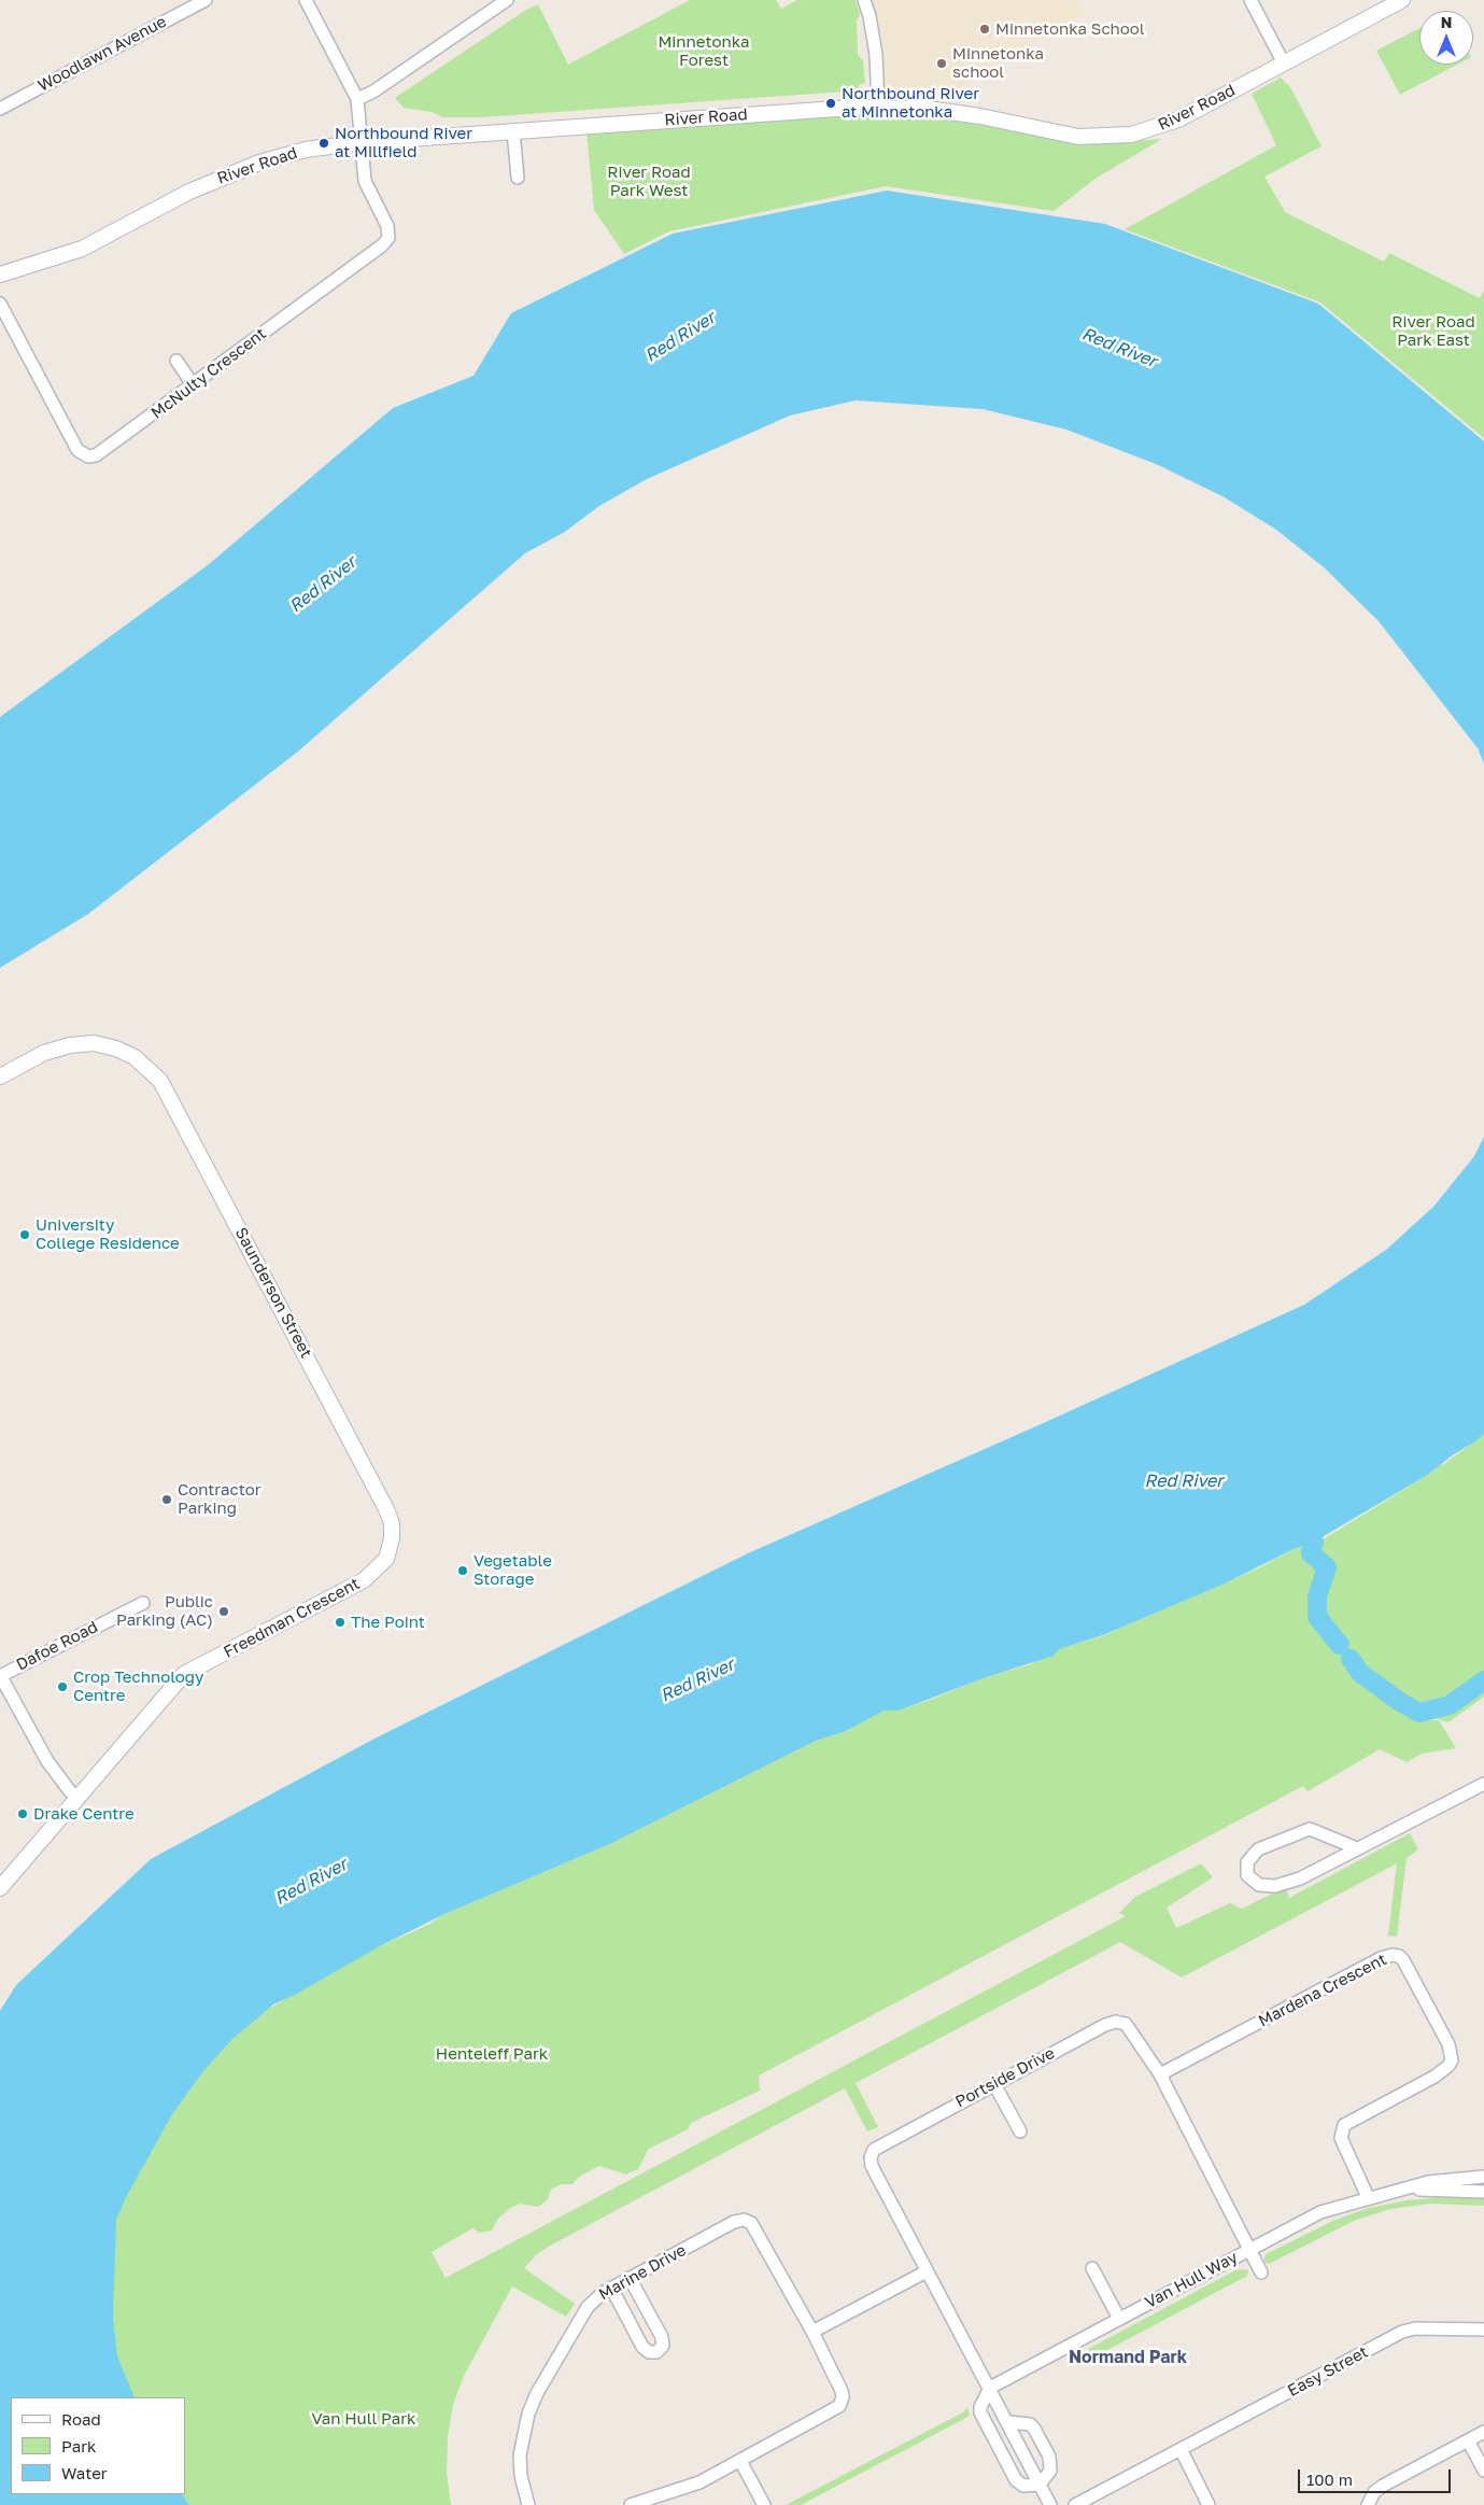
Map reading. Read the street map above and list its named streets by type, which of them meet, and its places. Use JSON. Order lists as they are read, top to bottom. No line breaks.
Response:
{"streets":{"street":["Woodlawn Avenue","River Road","McNulty Crescent","Saunderson Street","Freedman Crescent","Dafoe Road","Mardena Crescent","Portside Drive","Marine Drive","Van Hull Way","Easy Street"]},"crossings":[["River Road","McNulty Crescent"],["Saunderson Street","Freedman Crescent"],["Mardena Crescent","Portside Drive"],["Mardena Crescent","Van Hull Way"],["Portside Drive","Van Hull Way"]],"districts":["Normand Park"],"water":["Red River"],"parks":["Minnetonka Forest","River Road Park West","River Road Park East","Henteleff Park","Van Hull Park"],"places":["Minnetonka School","Minnetonka school","Northbound River at Minnetonka","Northbound River at Millfield","University College Residence","Contractor Parking","Vegetable Storage","Public Parking (AC)","The Point","Crop Technology Centre","Drake Centre"],"legend":["Road","Park","Water"],"scale_bar":"100 m","north":"top"}
